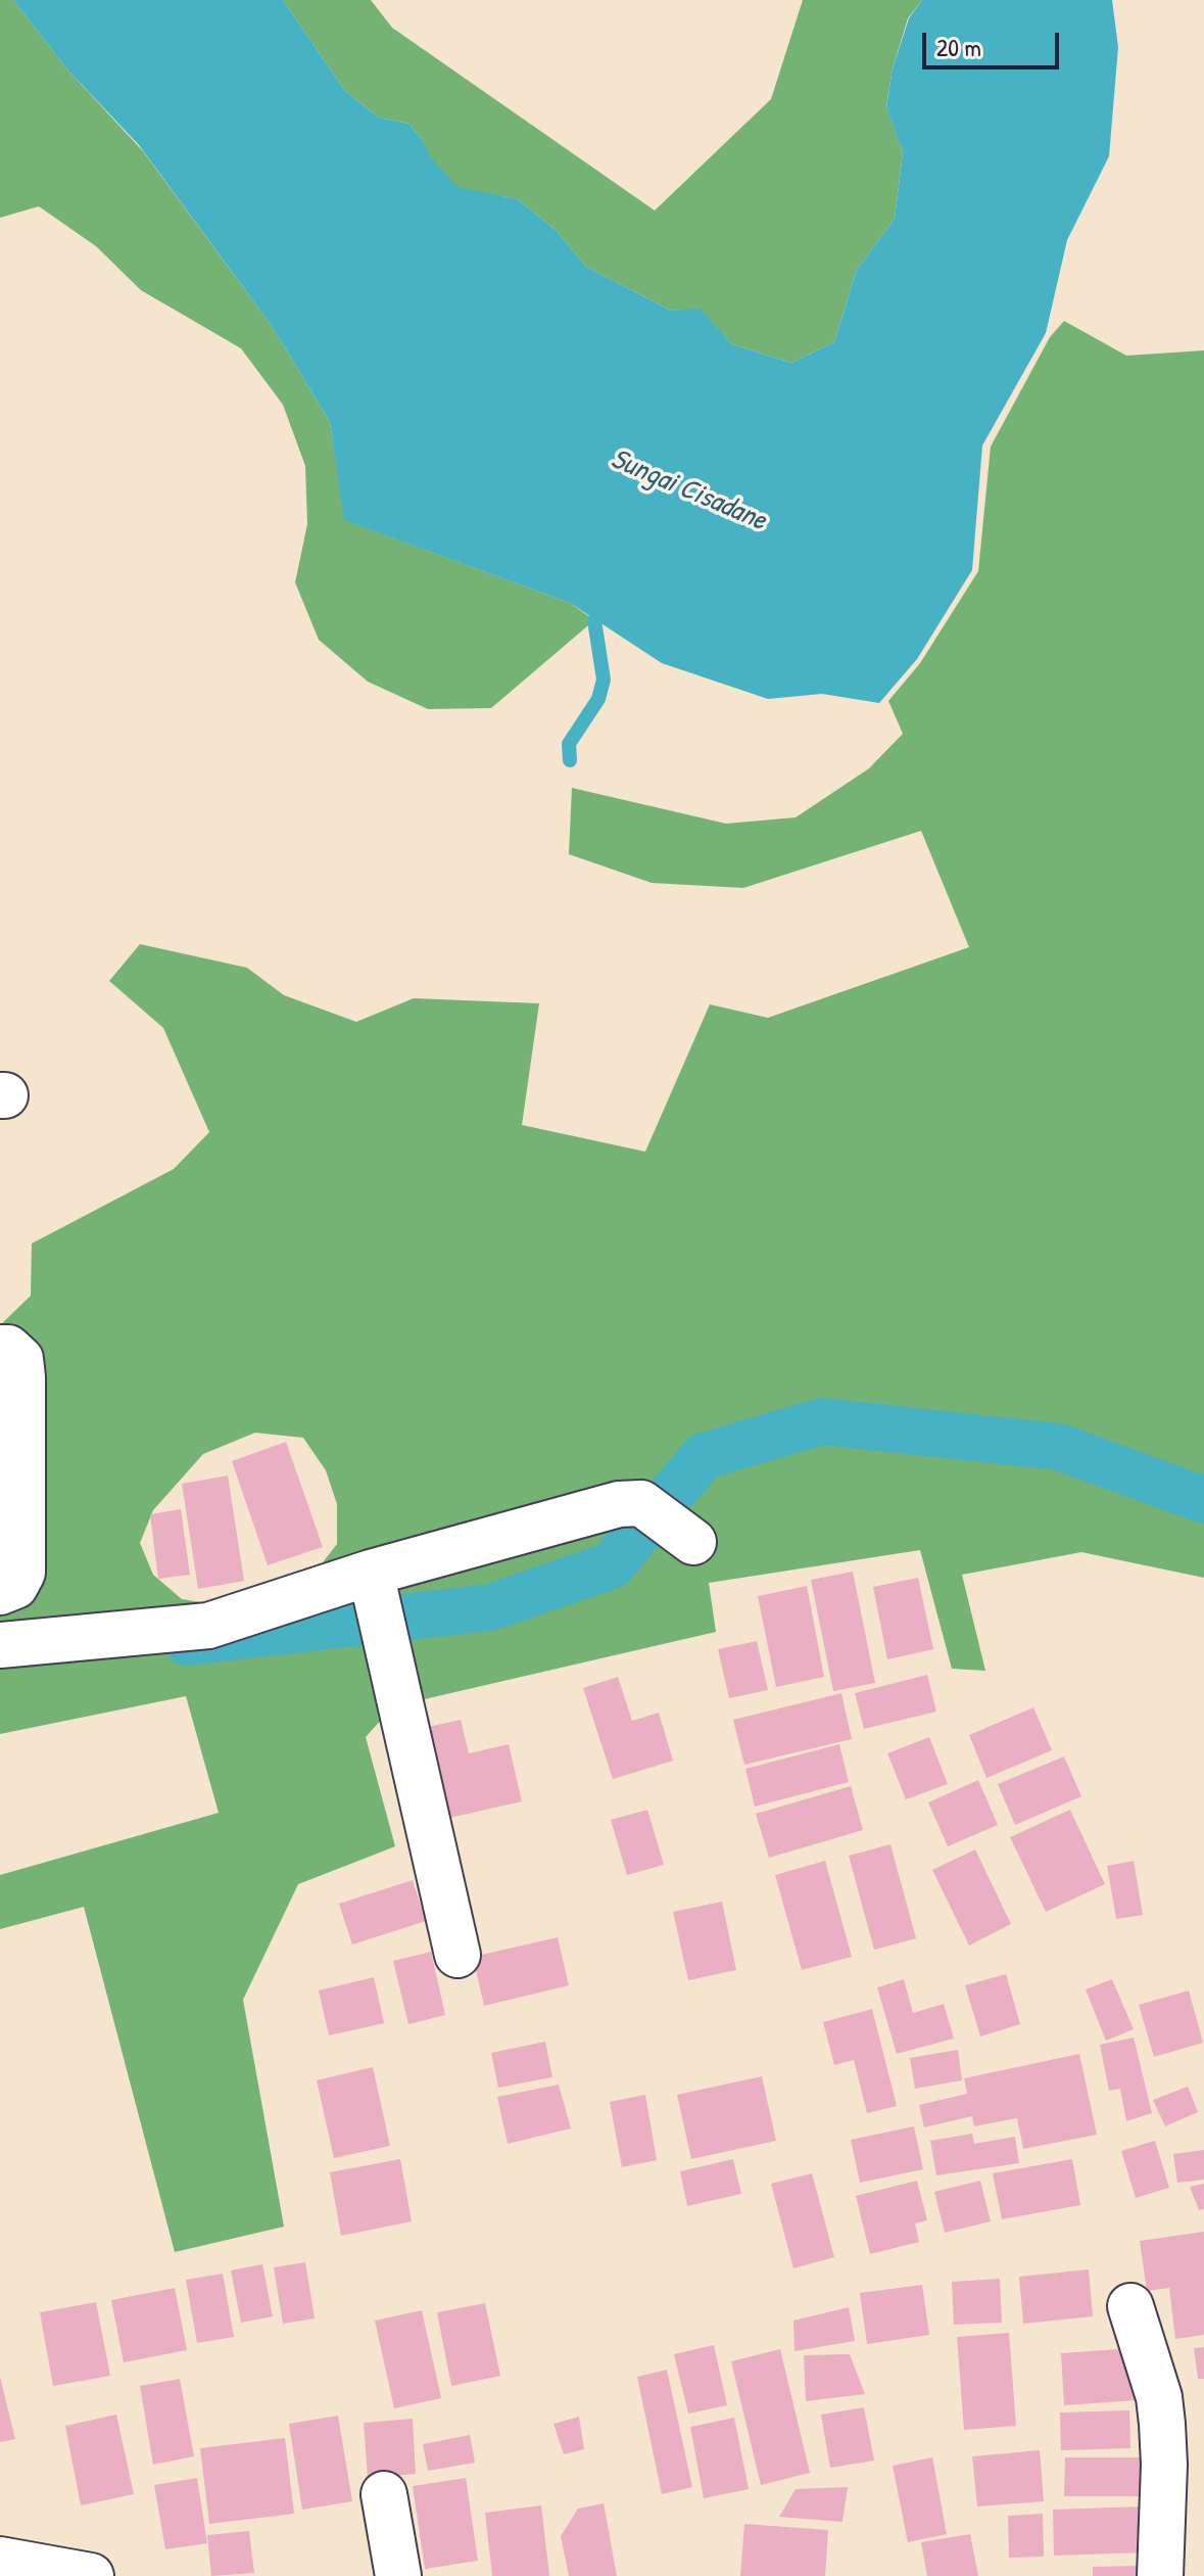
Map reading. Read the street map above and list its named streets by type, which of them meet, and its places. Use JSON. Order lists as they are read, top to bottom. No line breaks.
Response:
{"water":["Sungai Cisadane"],"scale_bar":"20 m"}
